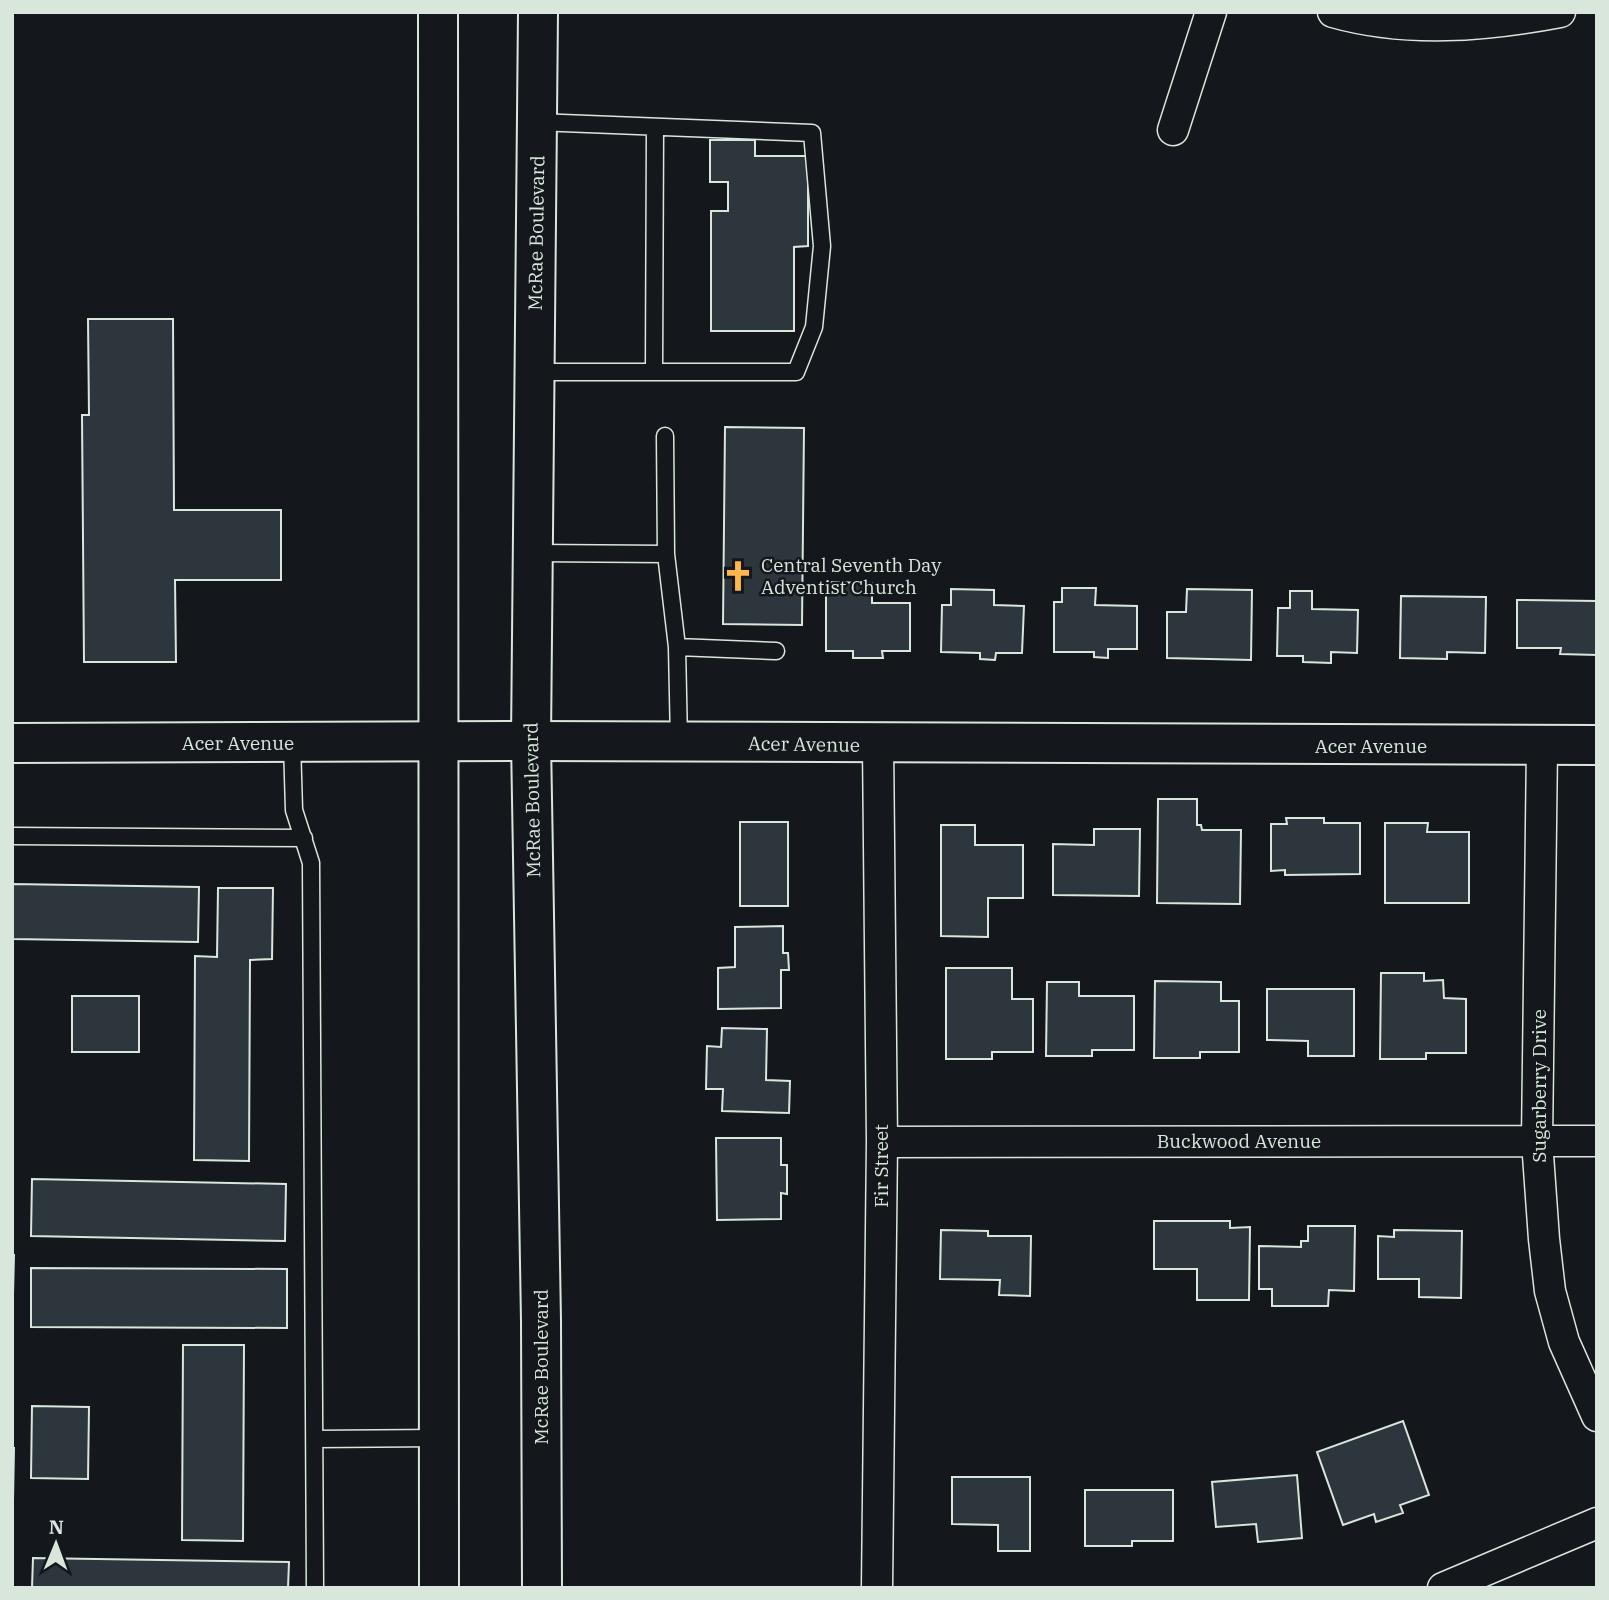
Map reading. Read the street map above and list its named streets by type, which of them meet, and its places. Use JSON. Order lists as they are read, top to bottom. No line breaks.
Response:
{"streets":{"main road":["McRae Boulevard","Acer Avenue"],"street":["Sugarberry Drive","Buckwood Avenue","Fir Street"]},"crossings":[["McRae Boulevard","Acer Avenue"],["Acer Avenue","Sugarberry Drive"],["Acer Avenue","Fir Street"],["Sugarberry Drive","Buckwood Avenue"],["Buckwood Avenue","Fir Street"]],"places":{"church":["Central Seventh Day Adventist Church"]},"north":"top"}
